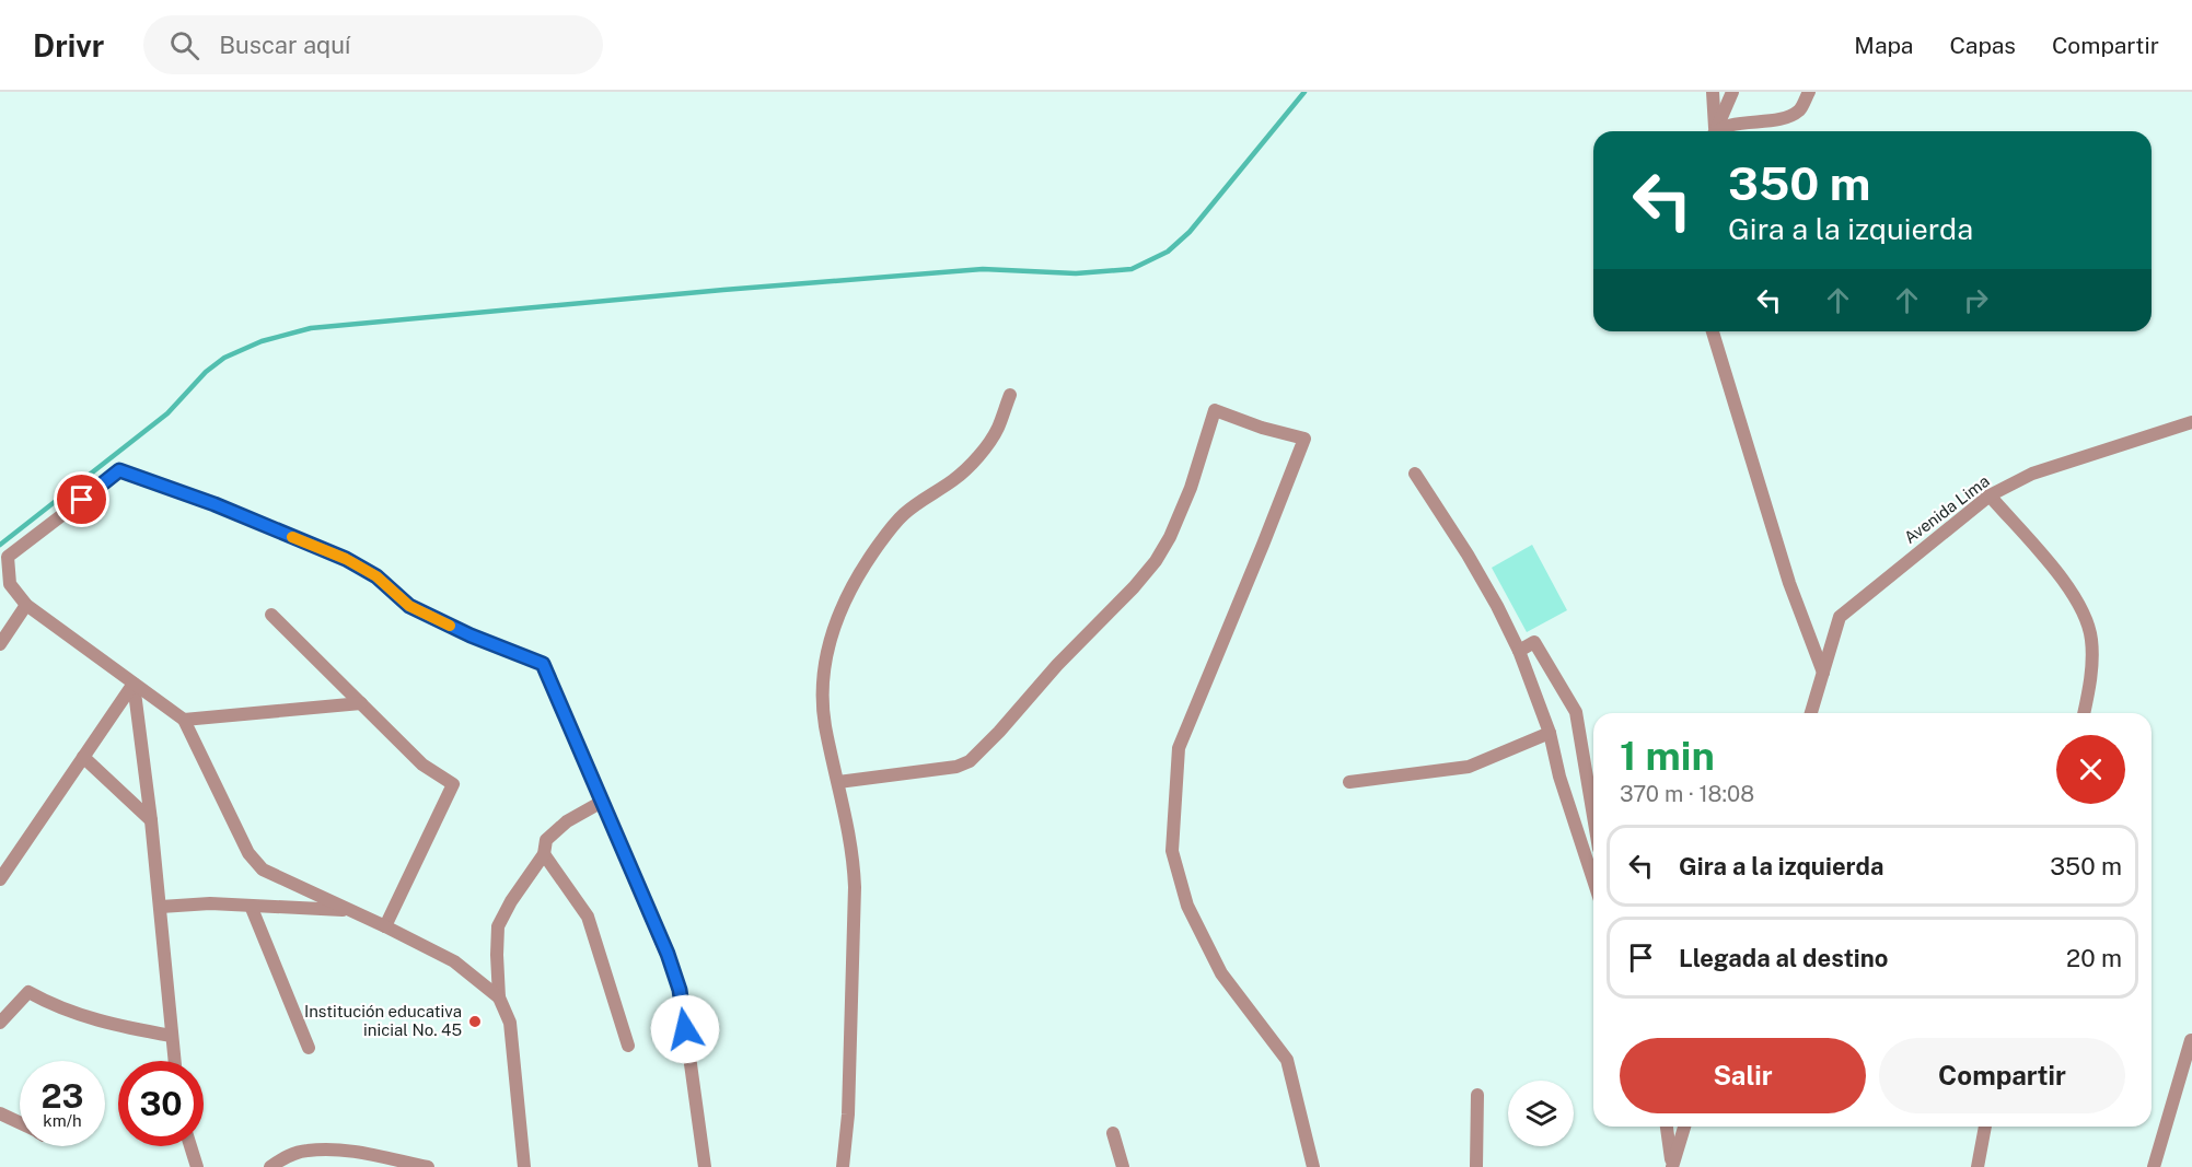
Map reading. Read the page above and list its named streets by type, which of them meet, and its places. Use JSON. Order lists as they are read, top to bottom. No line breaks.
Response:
{"streets":{"street":["Avenida Lima"]},"places":["Institución educativa inicial No. 45"],"page":{"header":"Drivr","search":"Buscar aquí","nav":["Mapa","Capas","Compartir"],"turn":["350 m","Gira a la izquierda"],"heading":["1 min","370 m · 18:08"],"list":[{"name":"Gira a la izquierda","value":"350 m"},{"name":"Llegada al destino","value":"20 m"}],"buttons":["Salir","Compartir"],"speed":"23 km/h","limit":"30"}}
